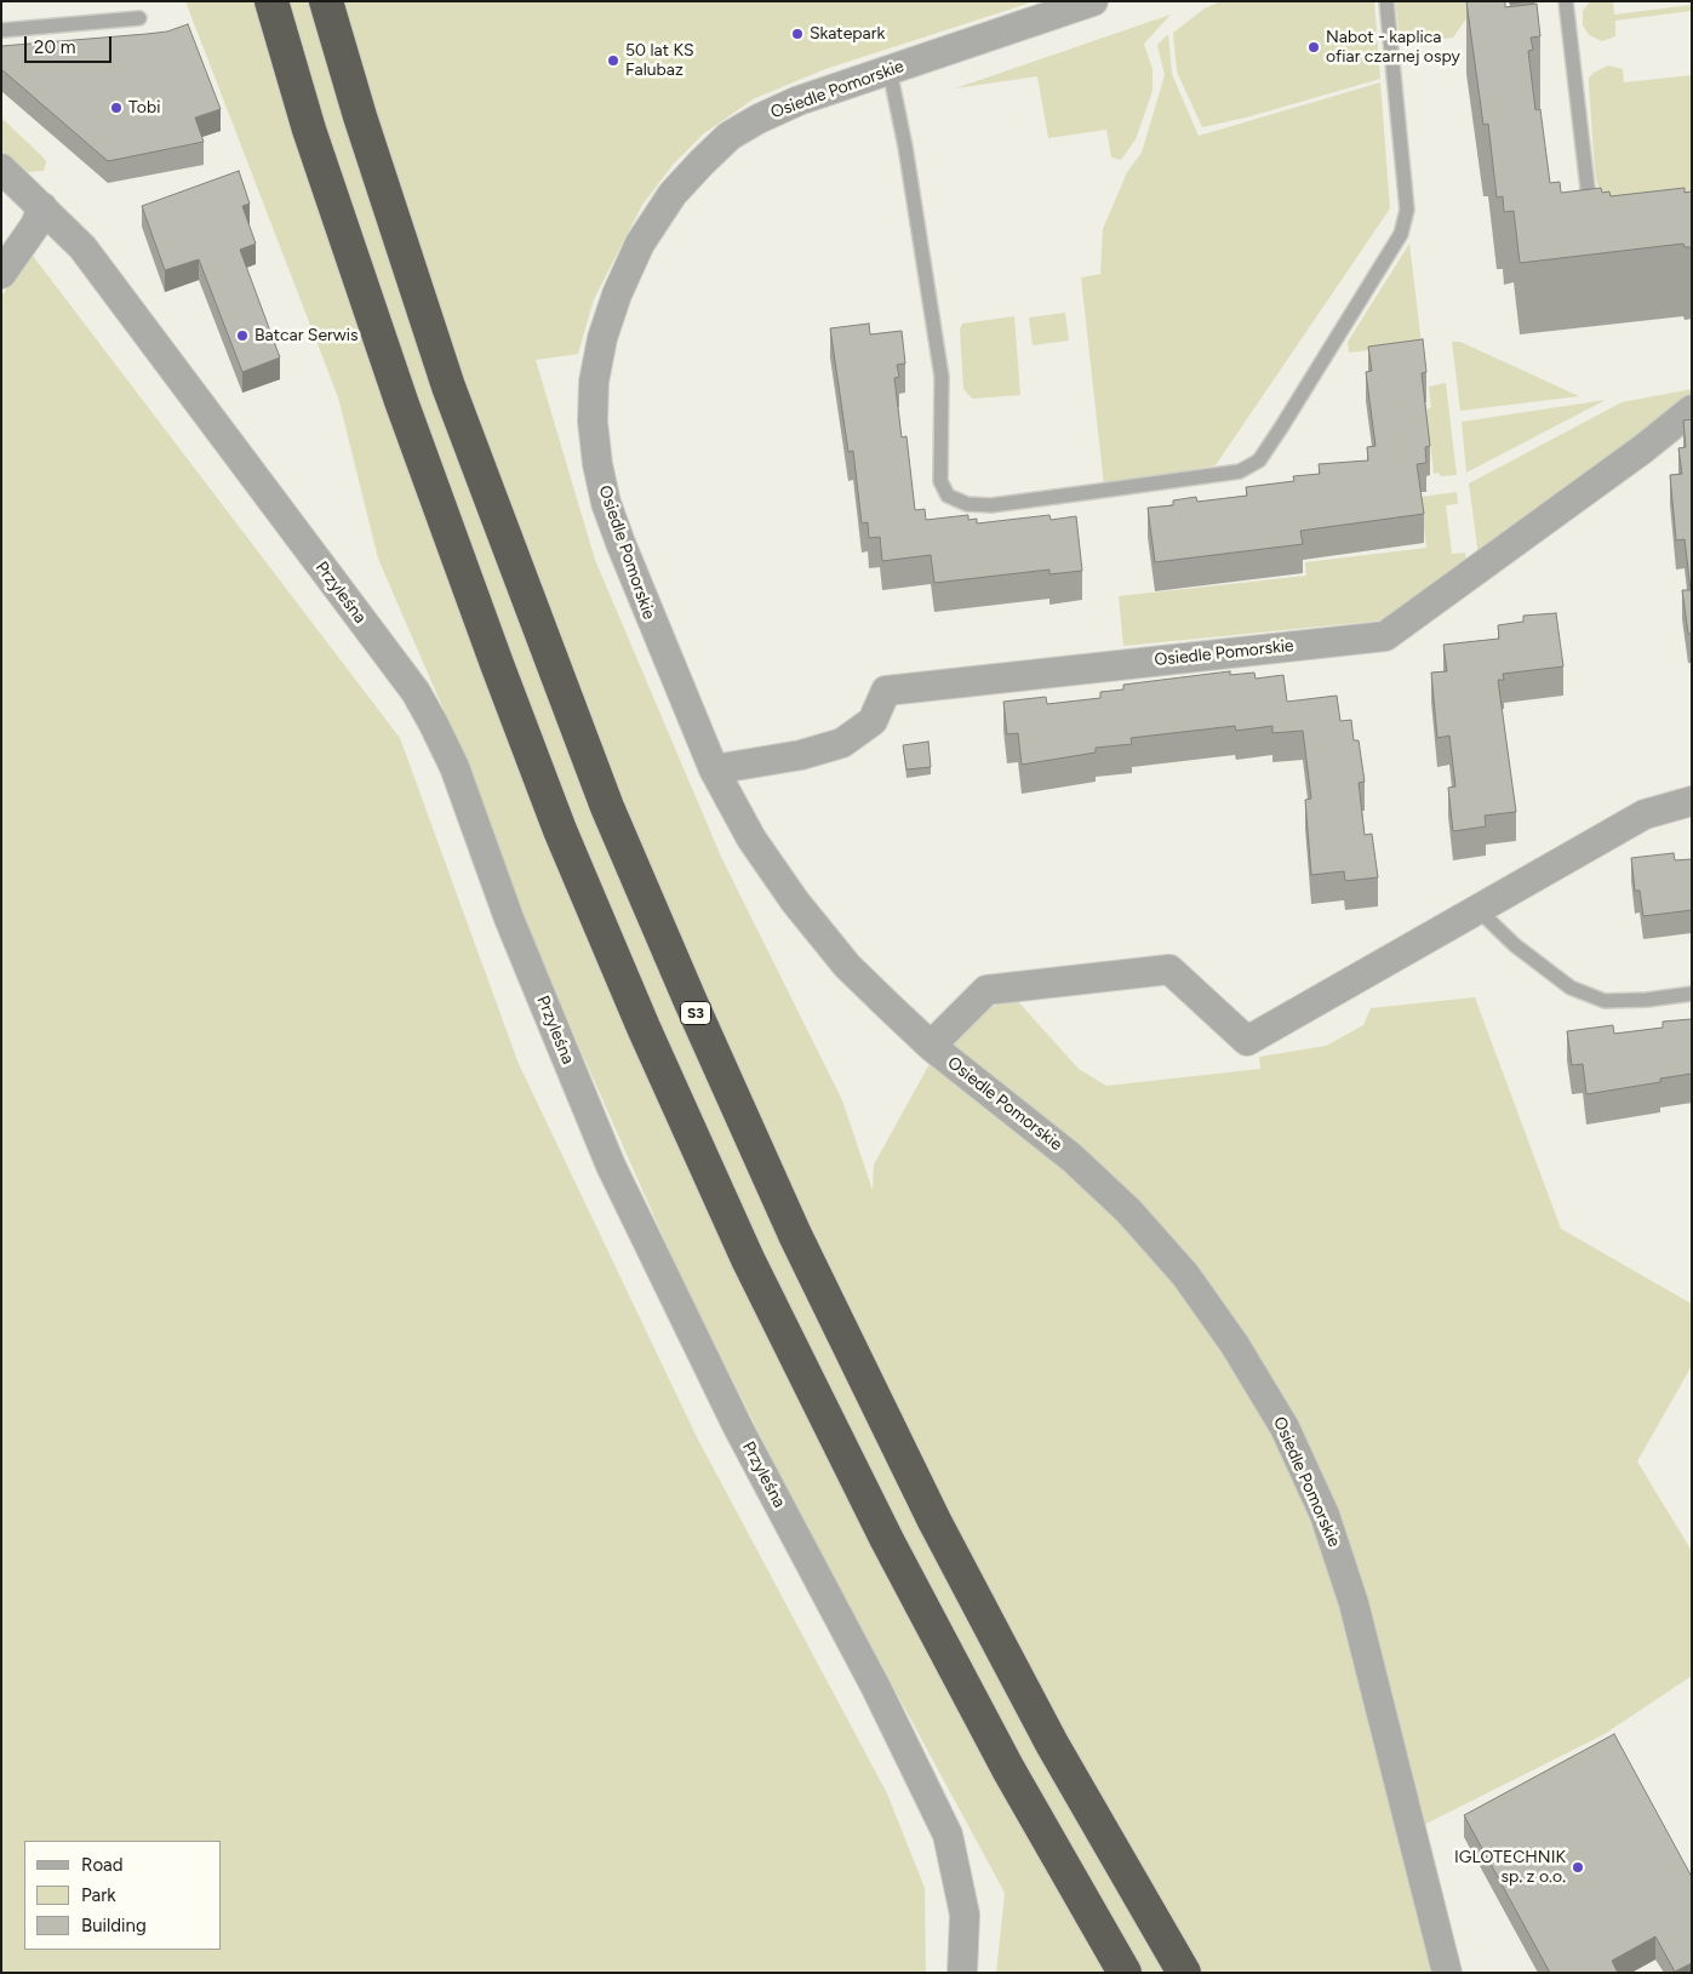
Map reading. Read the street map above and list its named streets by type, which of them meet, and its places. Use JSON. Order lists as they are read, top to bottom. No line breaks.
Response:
{"streets":{"highway":["S3"],"street":["Osiedle Pomorskie","Przyleśna"]},"places":["Skatepark","Nabot - kaplica ofiar czarnej ospy","50 lat KS Falubaz","Tobi","Batcar Serwis","IGLOTECHNIK sp. z o.o."],"legend":["Road","Park","Building"],"scale_bar":"20 m"}
